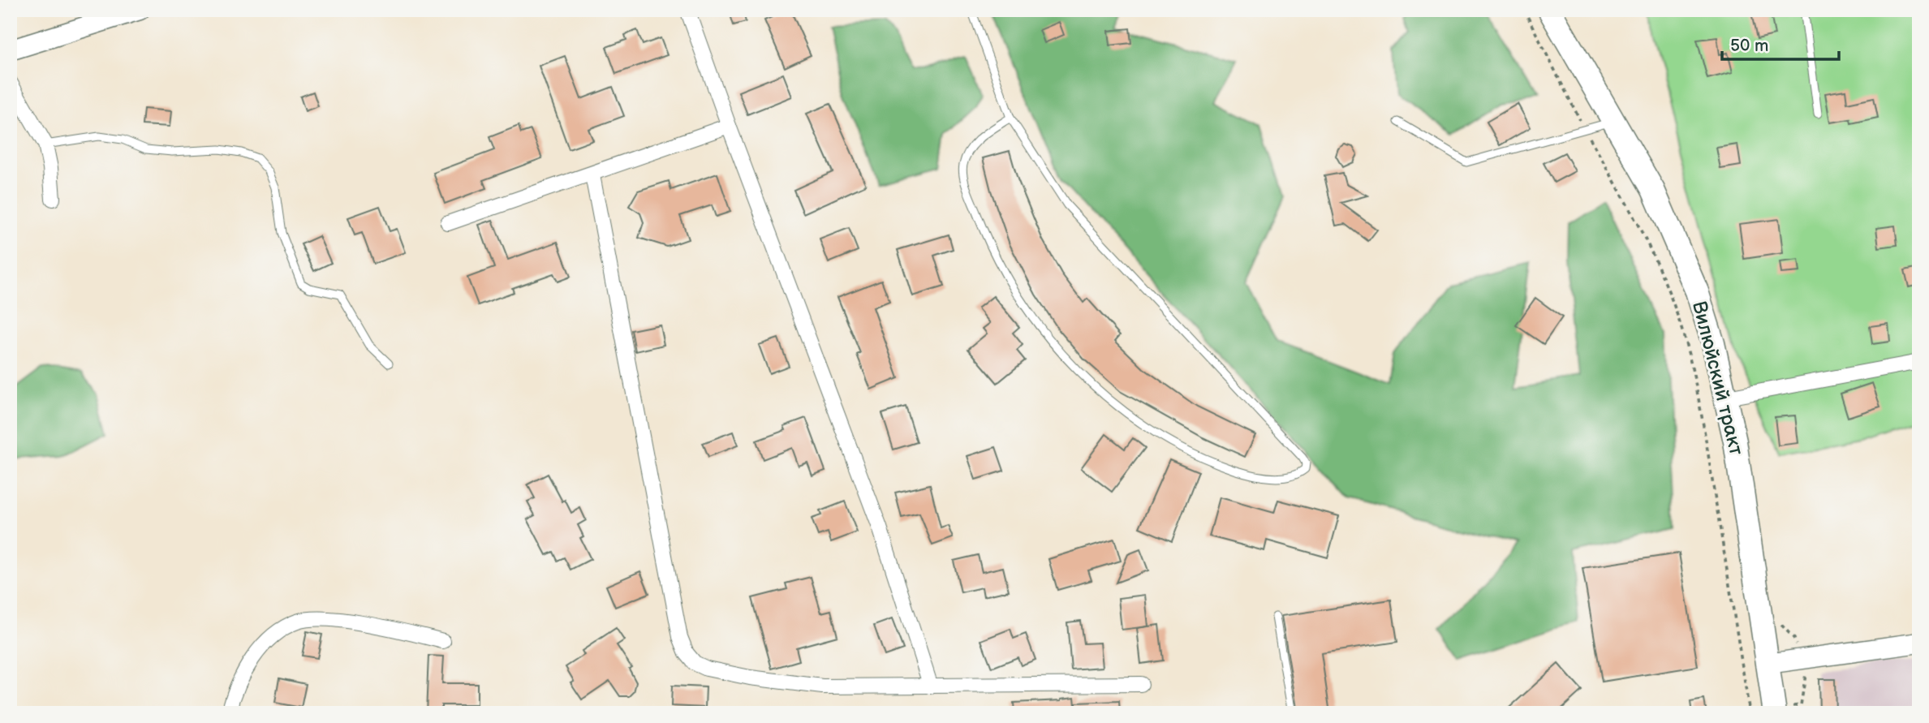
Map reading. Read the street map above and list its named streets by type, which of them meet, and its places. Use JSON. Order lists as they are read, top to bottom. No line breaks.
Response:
{"streets":{"main road":["Вилюйский тракт"]},"scale_bar":"50 m"}
